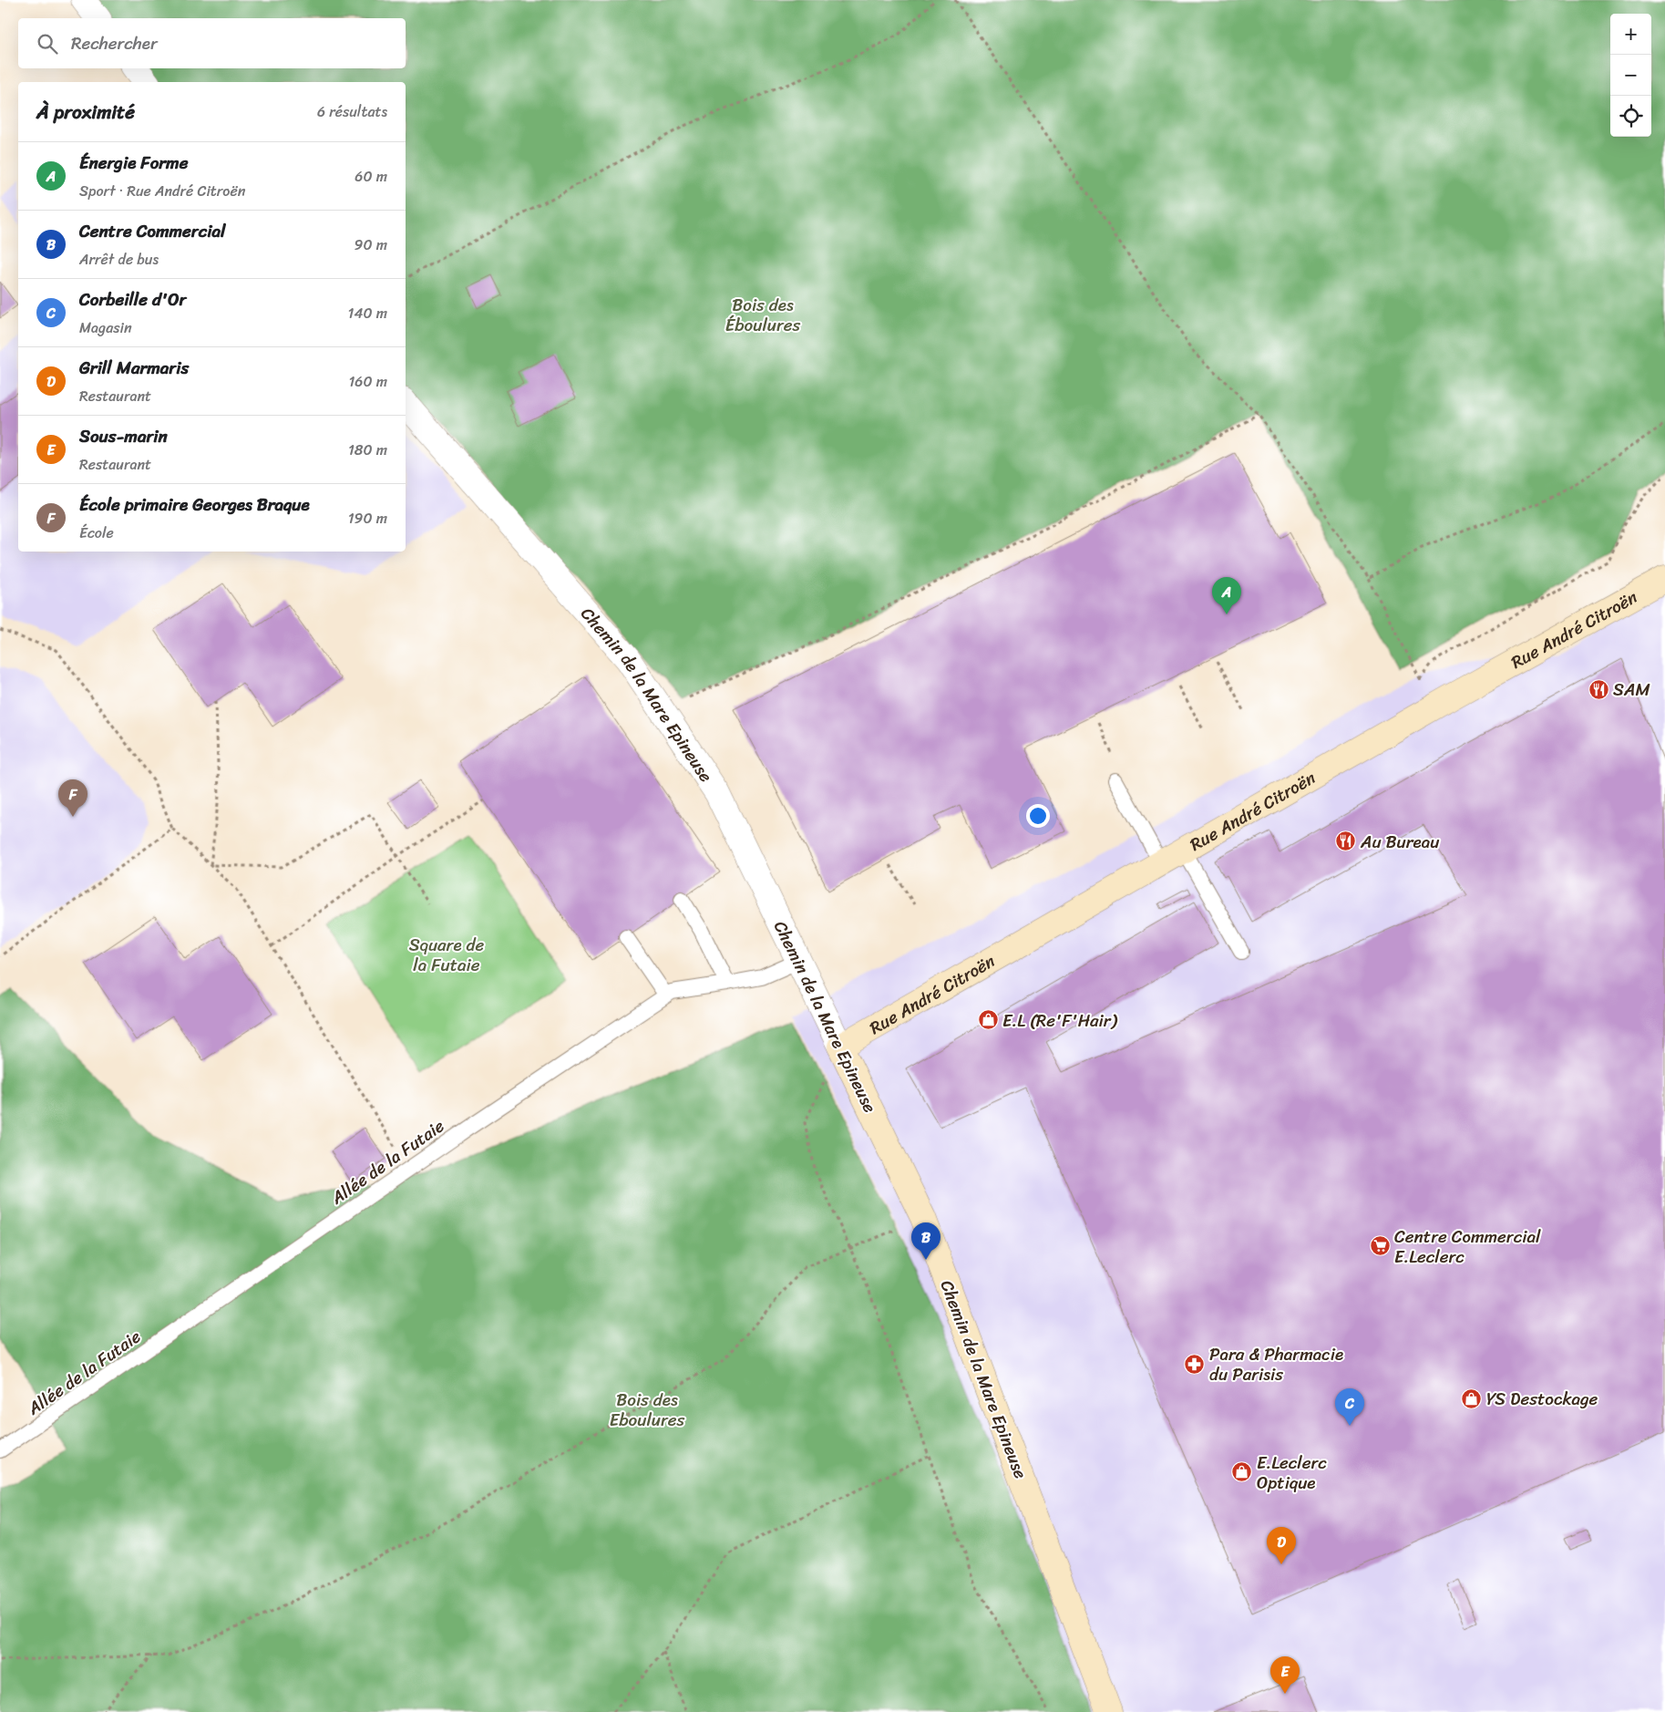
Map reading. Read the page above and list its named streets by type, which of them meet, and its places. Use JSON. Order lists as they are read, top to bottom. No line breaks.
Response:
{"streets":{"main road":["Rue André Citroën","Chemin de la Mare Epineuse"],"lane":["Allée de la Futaie"]},"crossings":[["Rue André Citroën","Chemin de la Mare Epineuse"],["Chemin de la Mare Epineuse","Allée de la Futaie"]],"parks":["Bois des Éboulures","Square de la Futaie","Bois des Eboulures"],"places":{"restaurant":["SAM","Au Bureau"],"shop":["E.L (Re'F'Hair)","YS Destockage","E.Leclerc Optique"],"supermarket":["Centre Commercial E.Leclerc"],"pharmacy":["Para & Pharmacie du Parisis"]},"page":{"map_buttons":["+","−"],"search":"Rechercher","heading":["À proximité","6 résultats"],"list":[{"mark":"A","name":"Énergie Forme","note":"Sport · Rue André Citroën","value":"60 m"},{"mark":"B","name":"Centre Commercial","note":"Arrêt de bus","value":"90 m"},{"mark":"C","name":"Corbeille d'Or","note":"Magasin","value":"140 m"},{"mark":"D","name":"Grill Marmaris","note":"Restaurant","value":"160 m"},{"mark":"E","name":"Sous-marin","note":"Restaurant","value":"180 m"},{"mark":"F","name":"École primaire Georges Braque","note":"École","value":"190 m"}],"pins":["A","F","B","C","D","E"]}}
